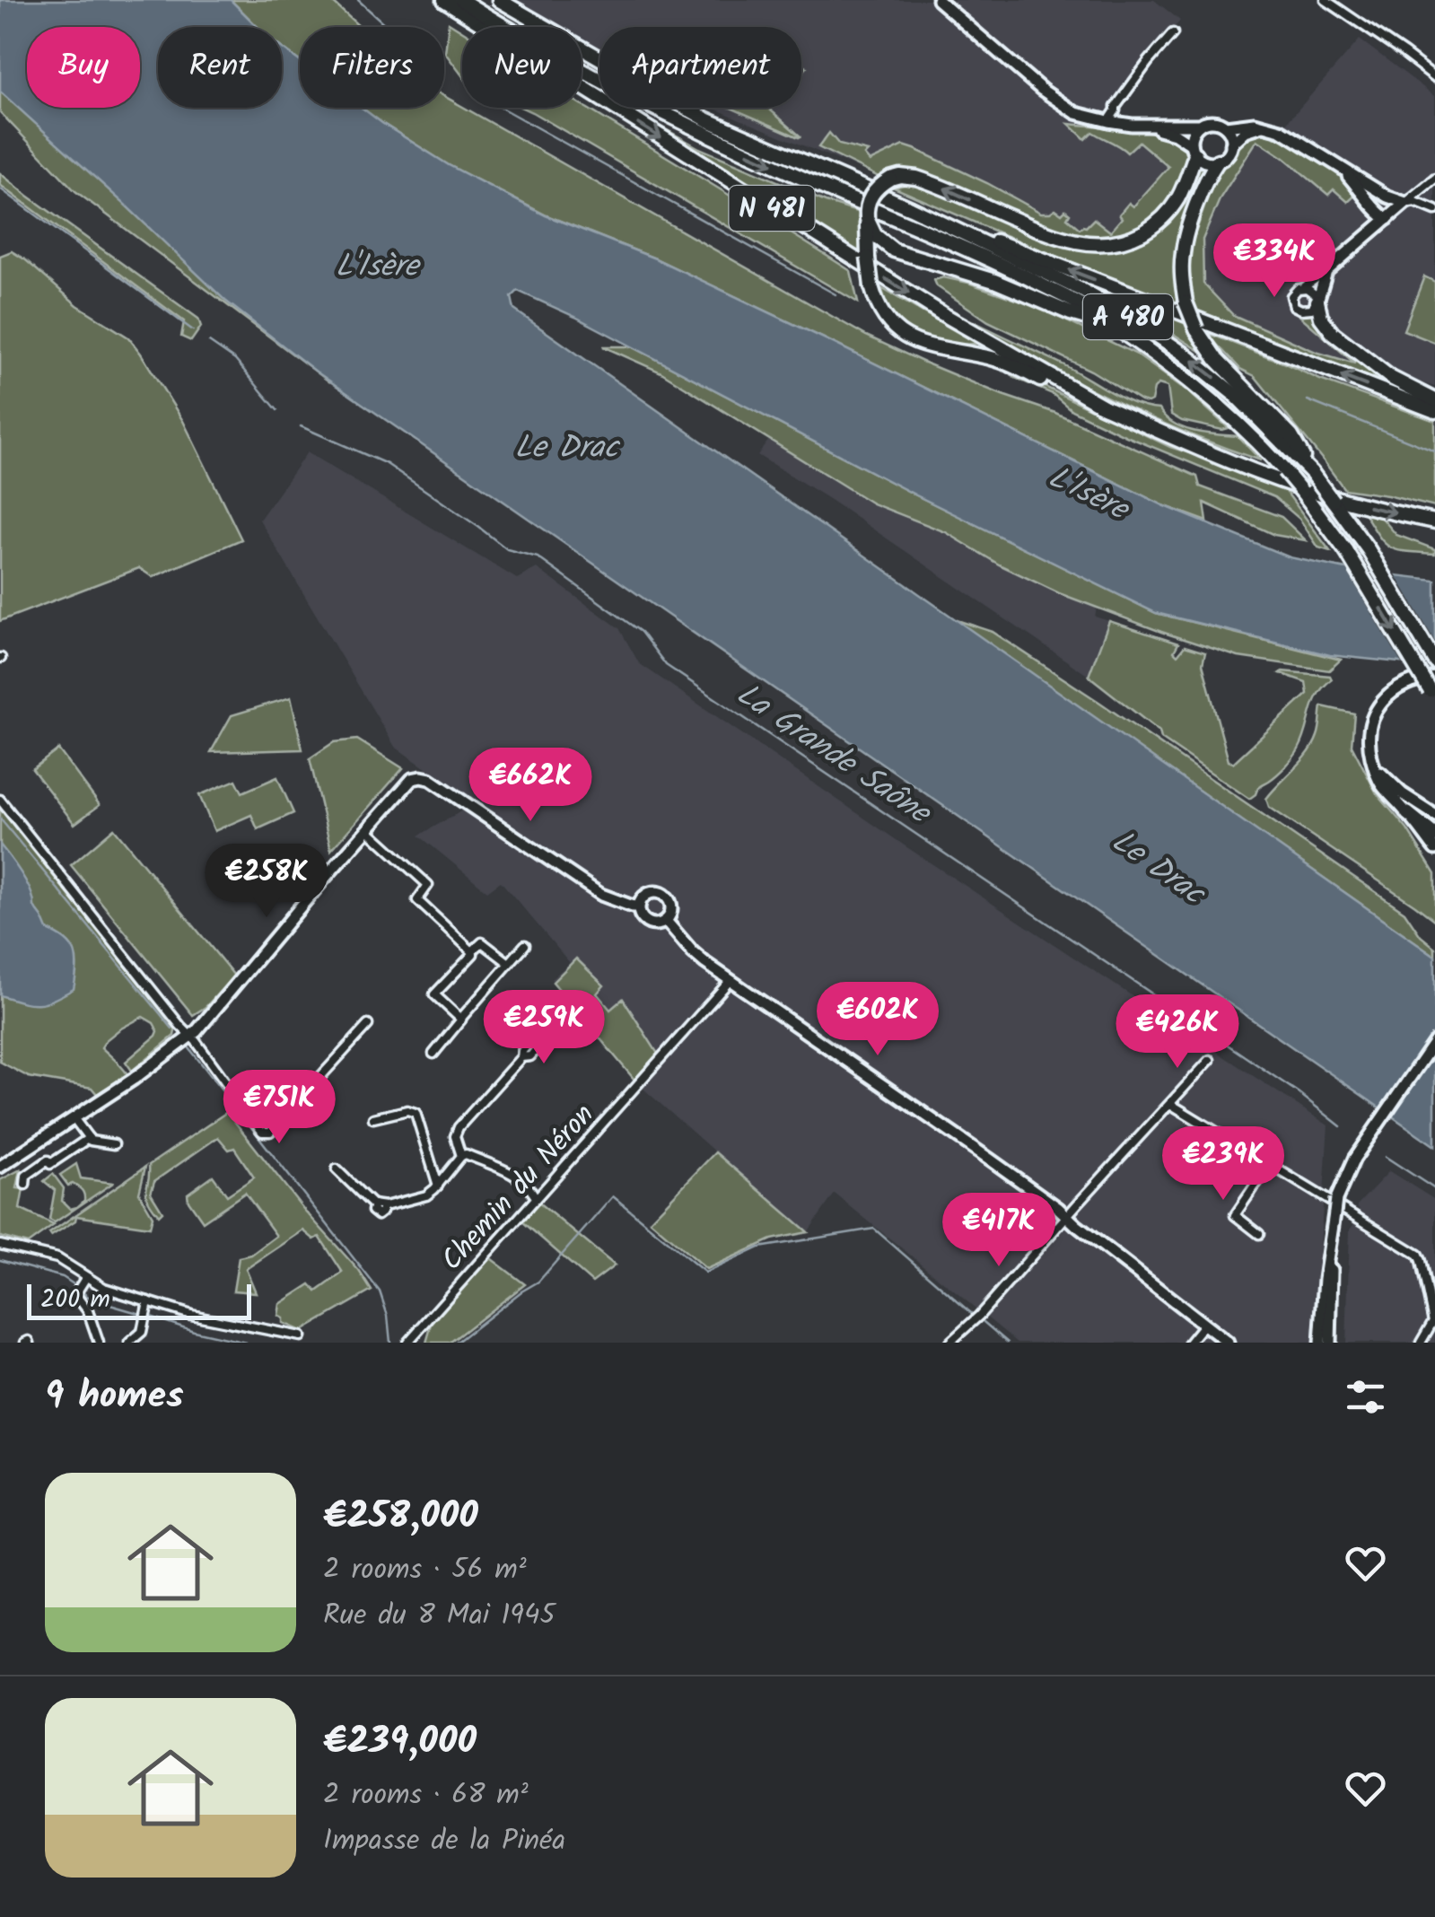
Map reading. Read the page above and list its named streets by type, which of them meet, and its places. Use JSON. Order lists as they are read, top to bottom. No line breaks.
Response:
{"streets":{"highway":["N 481","A 480"],"street":["Chemin du Néron"]},"water":["L'Isère","Le Drac","La Grande Saône"],"scale_bar":"200 m","page":{"chip":["Buy","Rent","Filters","New","Apartment"],"price":["€334K","€662K","€258K","€602K","€259K","€426K","€751K","€239K","€417K"],"scale":"200 m","heading":"9 homes","list":[{"name":"€258,000","note":"2 rooms · 56 m² · Rue du 8 Mai 1945"},{"name":"€239,000","note":"2 rooms · 68 m² · Impasse de la Pinéa"}]}}
